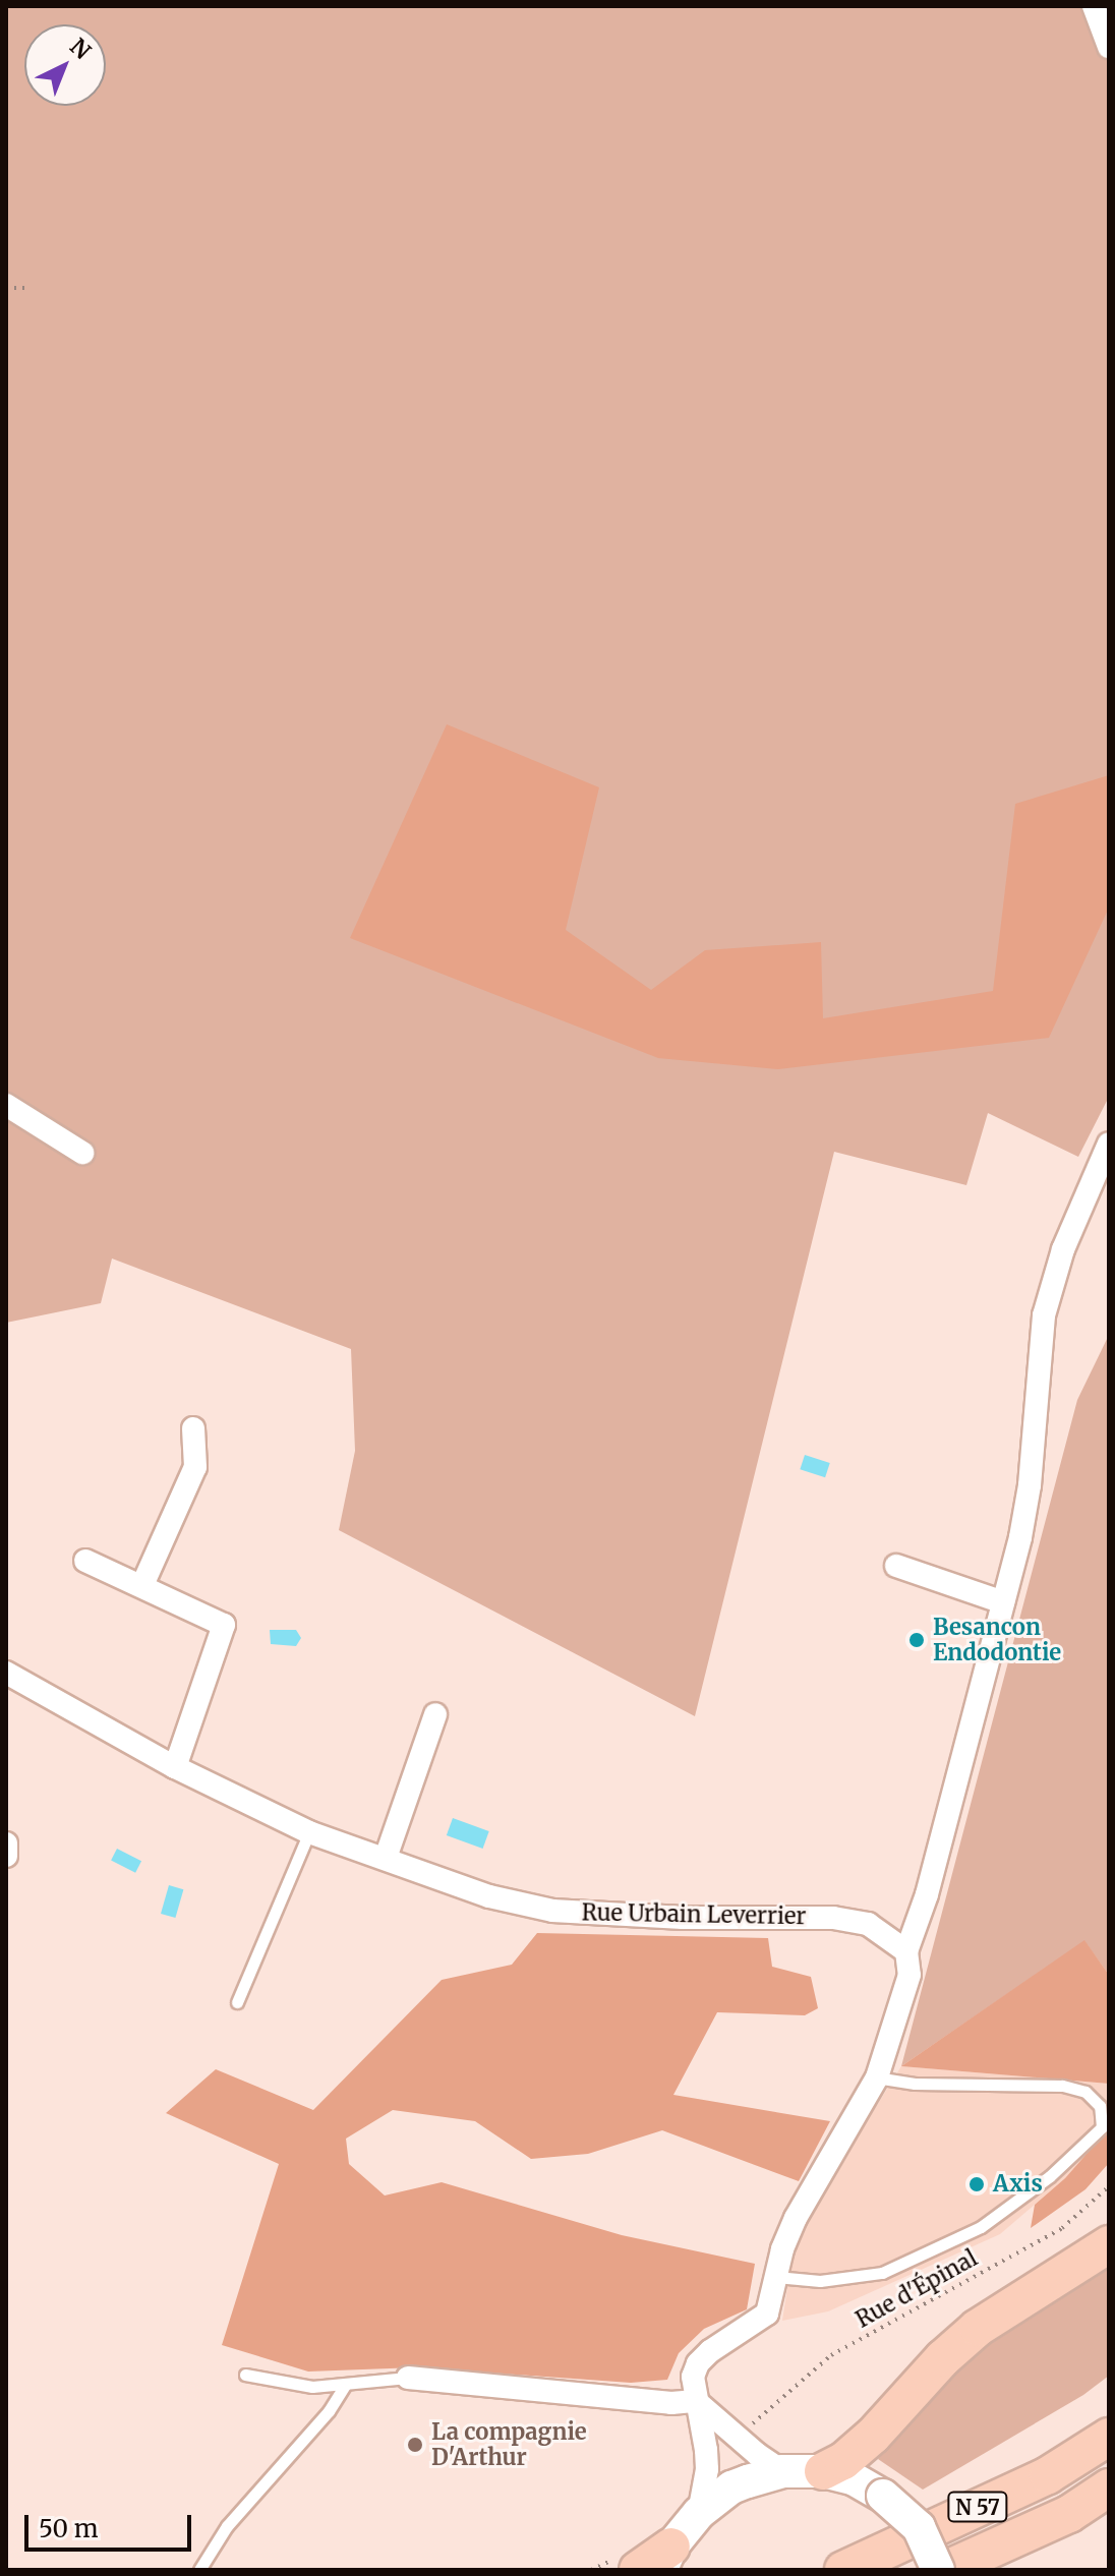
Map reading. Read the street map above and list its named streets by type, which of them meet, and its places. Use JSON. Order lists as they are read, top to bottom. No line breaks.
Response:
{"streets":{"highway":["N 57"],"street":["Rue Urbain Leverrier"],"path":["Rue d'Épinal"]},"places":["Besancon Endodontie","Axis","La compagnie D'Arthur"],"scale_bar":"50 m","north":"top right"}
